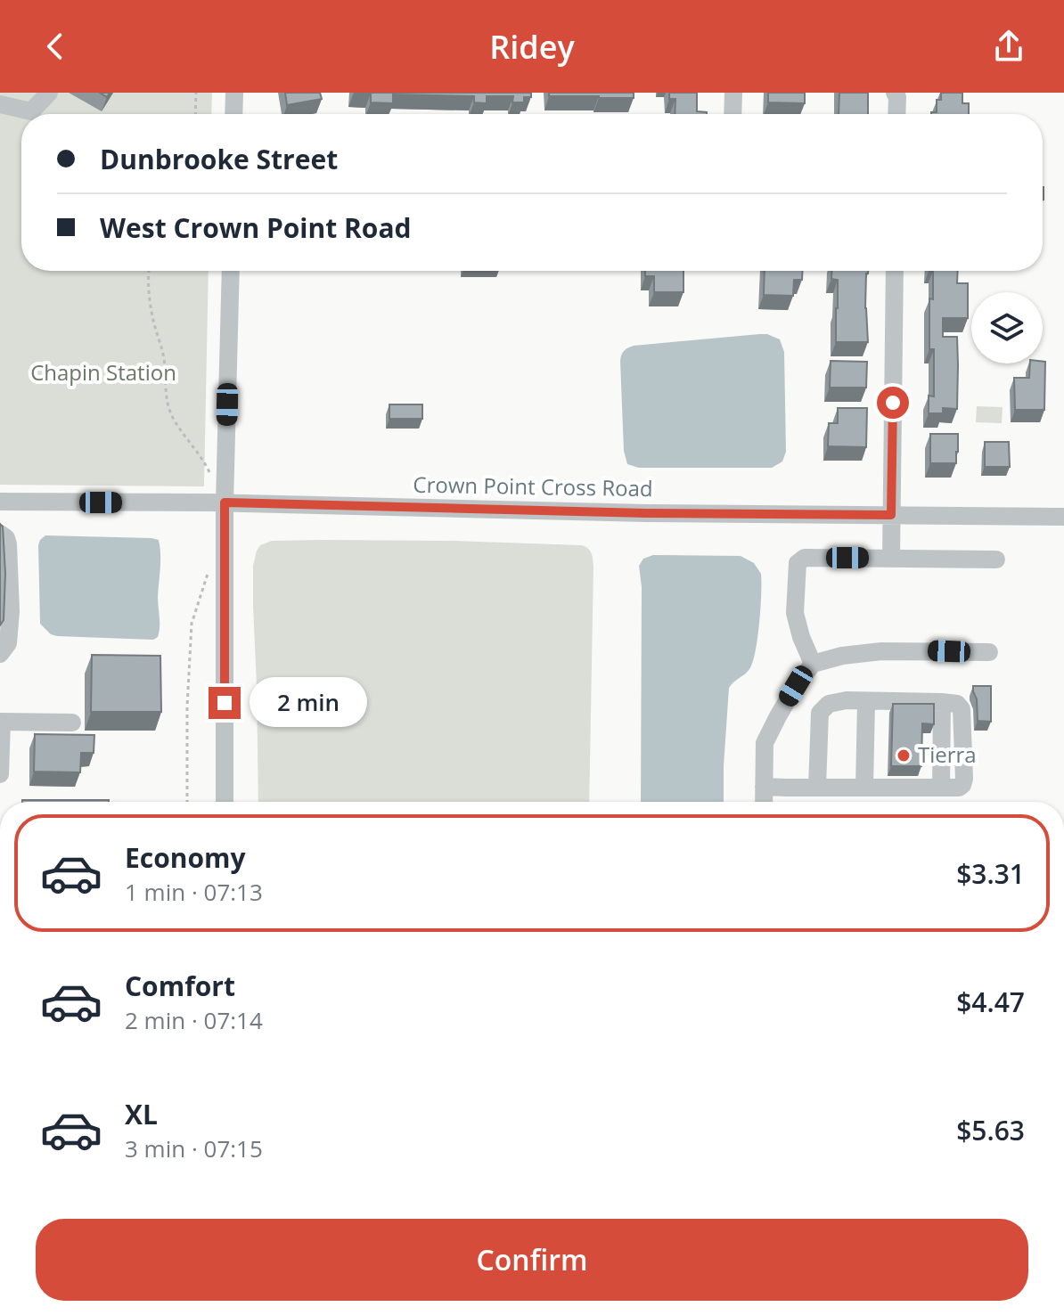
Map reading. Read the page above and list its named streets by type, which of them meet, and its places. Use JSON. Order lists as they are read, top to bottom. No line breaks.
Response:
{"streets":{"street":["Crown Point Cross Road"]},"parks":["Chapin Station"],"places":["Tierra"],"page":{"header":"Ridey","banner":["Dunbrooke Street","West Crown Point Road"],"bubble":"2 min","list":[{"name":"Economy","note":"1 min · 07:13","value":"$3.31"},{"name":"Comfort","note":"2 min · 07:14","value":"$4.47"},{"name":"XL","note":"3 min · 07:15","value":"$5.63"}],"buttons":"Confirm"}}
